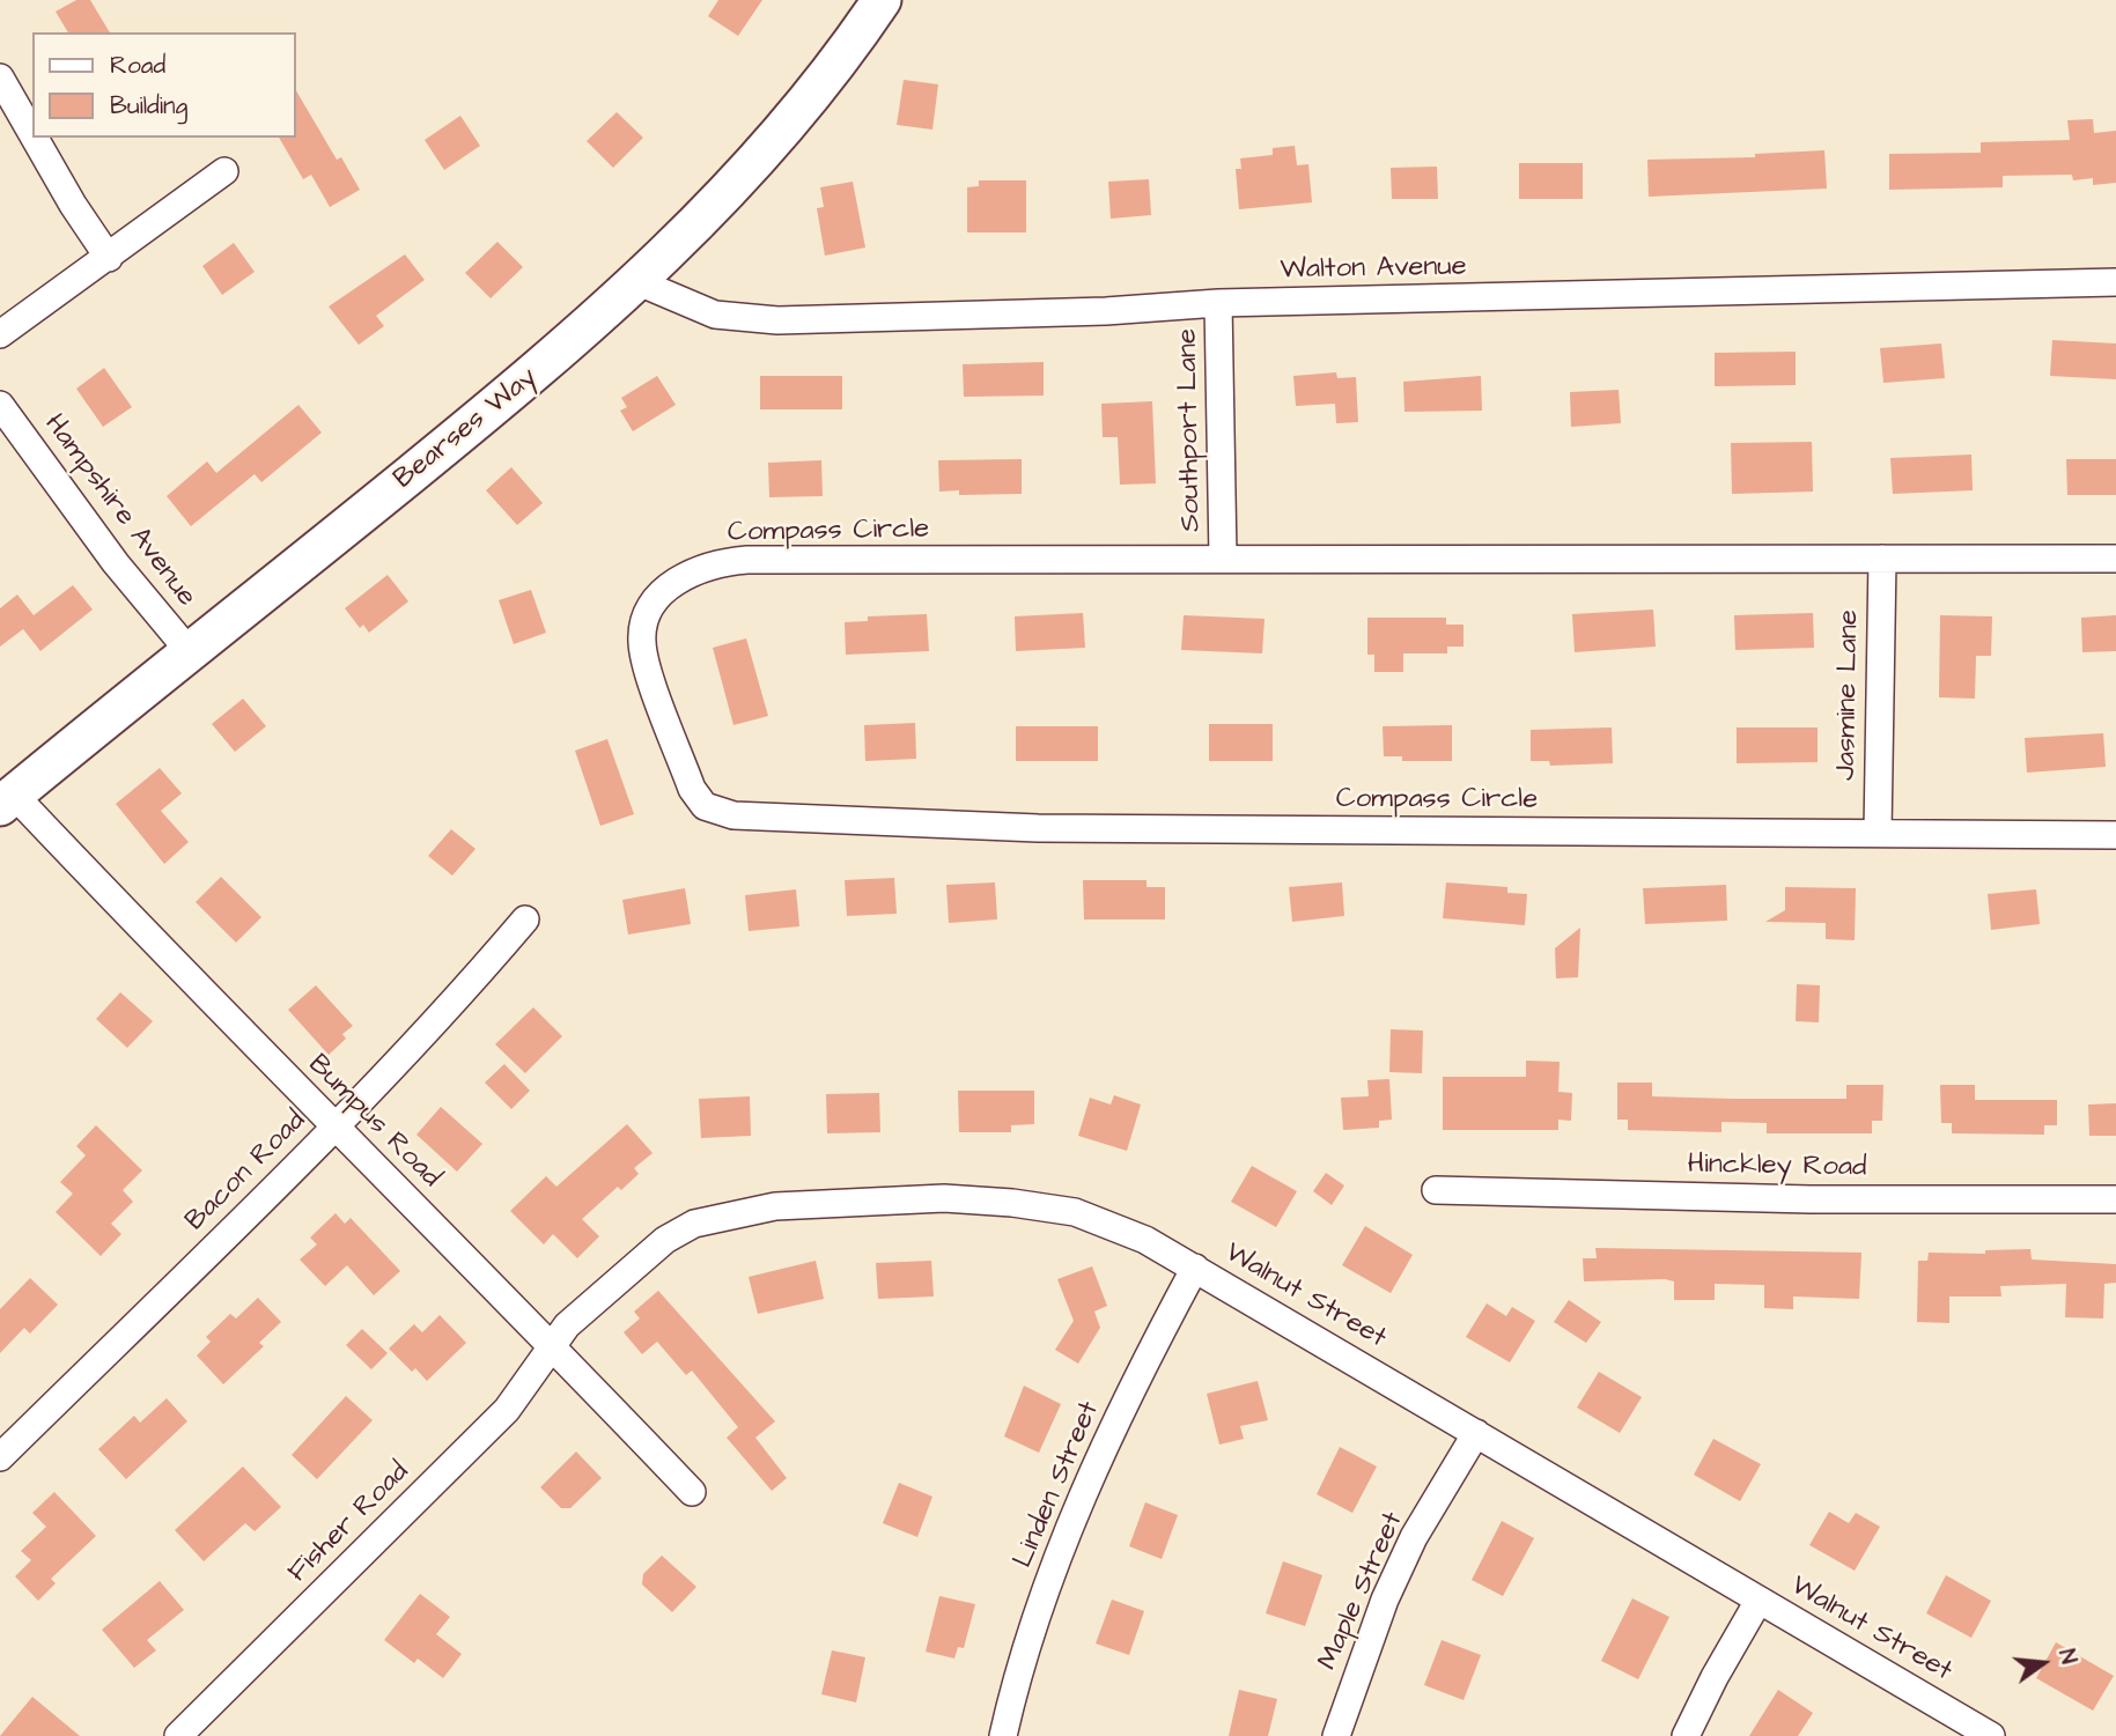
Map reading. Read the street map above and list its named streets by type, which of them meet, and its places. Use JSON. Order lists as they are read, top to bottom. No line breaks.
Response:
{"streets":{"main road":["Bearses Way"],"street":["Walton Avenue","Southport Lane","Hampshire Avenue","Compass Circle","Jasmine Lane","Bumpus Road","Hinckley Road","Bacon Road","Walnut Street","Linden Street","Fisher Road","Maple Street"]},"crossings":[["Walton Avenue","Bearses Way"],["Walton Avenue","Southport Lane"],["Bearses Way","Hampshire Avenue"],["Bearses Way","Bumpus Road"],["Southport Lane","Compass Circle"],["Compass Circle","Jasmine Lane"],["Bumpus Road","Bacon Road"],["Bumpus Road","Walnut Street"],["Bumpus Road","Fisher Road"],["Walnut Street","Linden Street"],["Walnut Street","Fisher Road"],["Walnut Street","Maple Street"]],"legend":["Road","Building"],"north":"right"}
